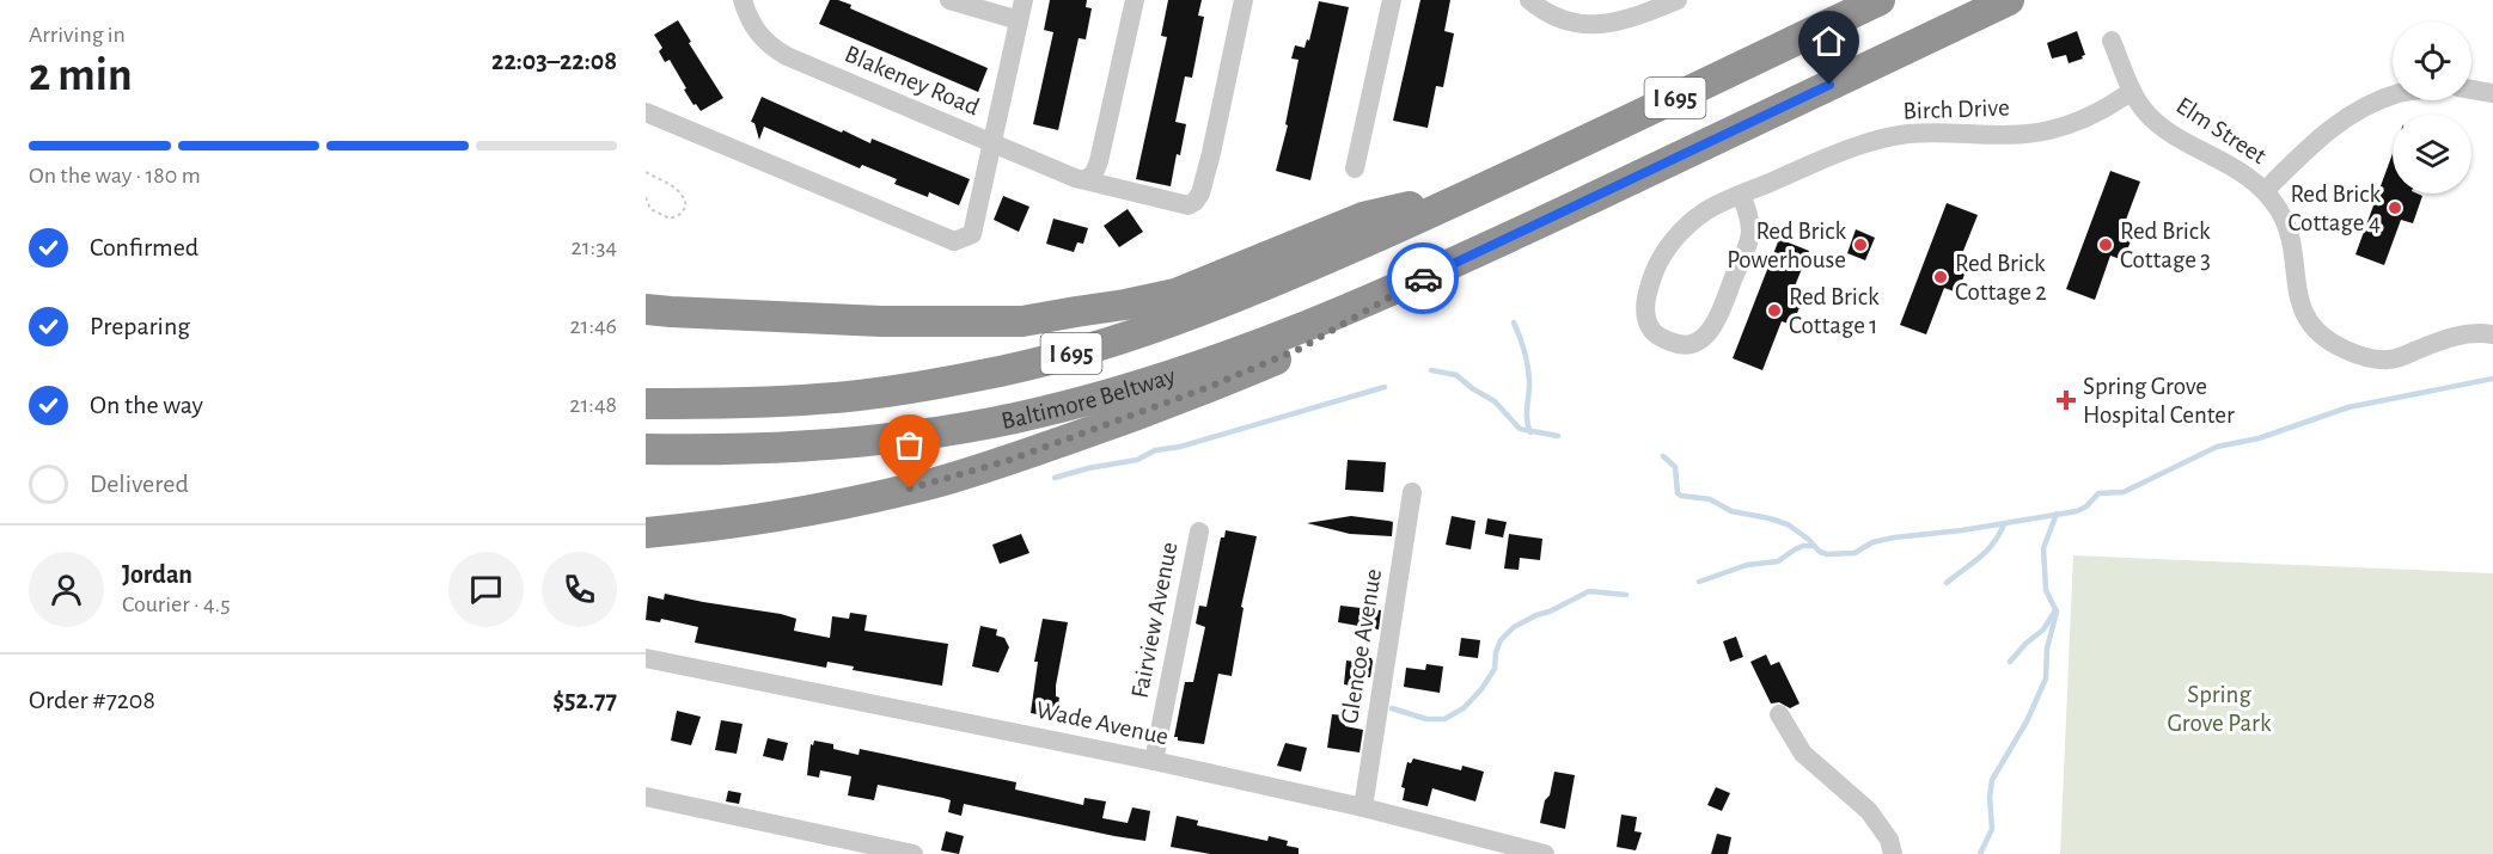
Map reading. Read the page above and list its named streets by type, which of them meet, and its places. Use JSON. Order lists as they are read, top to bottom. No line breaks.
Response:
{"streets":{"highway":["I 695","Baltimore Beltway"],"street":["Blakeney Road","Birch Drive","Elm Street","Fairview Avenue","Glencoe Avenue","Wade Avenue"]},"crossings":[["Birch Drive","Elm Street"],["Fairview Avenue","Wade Avenue"],["Glencoe Avenue","Wade Avenue"]],"parks":["Spring Grove Park"],"places":{"other":["Red Brick Cottage 4","Red Brick Powerhouse","Red Brick Cottage 3","Red Brick Cottage 2","Red Brick Cottage 1"],"health":["Spring Grove Hospital Center"]},"page":{"heading":["2 min","Arriving in","22:03–22:08"],"panel":["Jordan","Courier · 4.5","Order #7208","$52.77"],"bar":"On the way · 180 m","list":[["Confirmed","21:34"],["Preparing","21:46"],["On the way","21:48"],"Delivered"]}}
